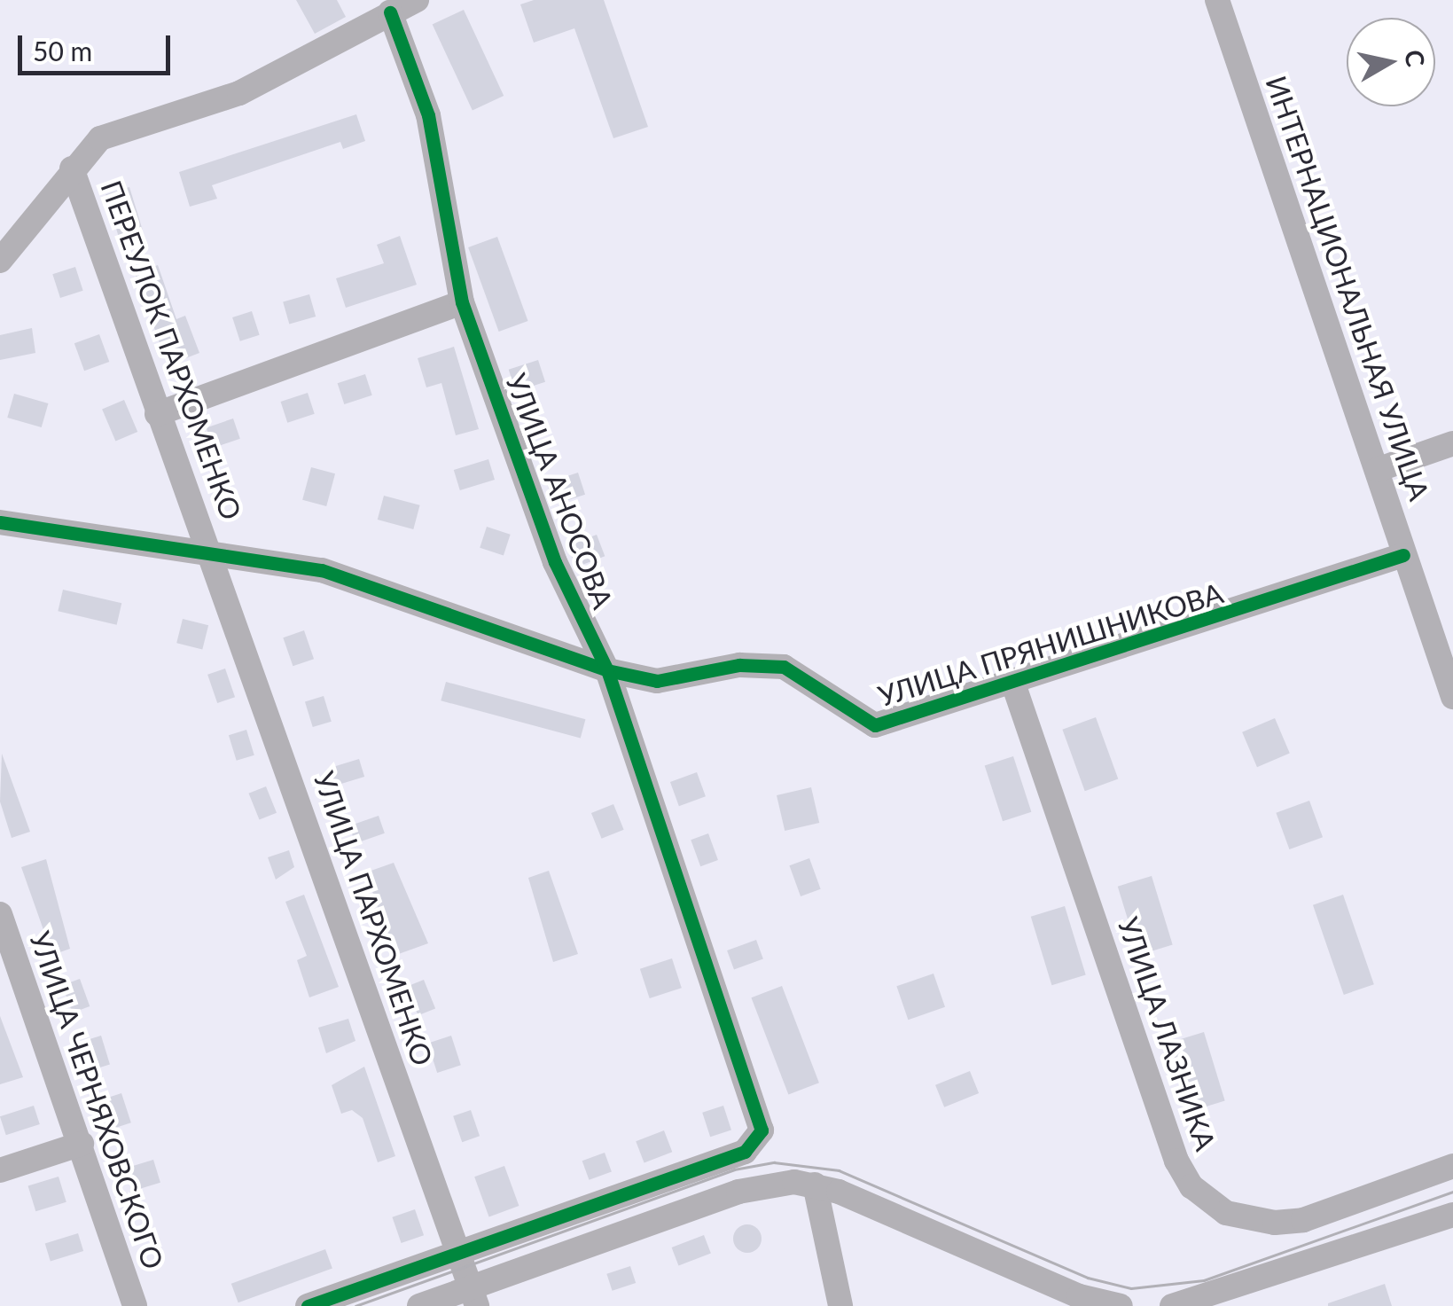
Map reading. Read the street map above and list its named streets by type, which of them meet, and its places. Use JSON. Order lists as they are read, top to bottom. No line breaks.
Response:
{"streets":{"street":["ИНТЕРНАЦИОНАЛЬНАЯ УЛИЦА","ПЕРЕУЛОК ПАРХОМЕНКО","УЛИЦА АНОСОВА","УЛИЦА ПРЯНИШНИКОВА","УЛИЦА ПАРХОМЕНКО","УЛИЦА ЛАЗНИКА","УЛИЦА ЧЕРНЯХОВСКОГО"]},"crossings":[["ИНТЕРНАЦИОНАЛЬНАЯ УЛИЦА","УЛИЦА ПРЯНИШНИКОВА"],["ПЕРЕУЛОК ПАРХОМЕНКО","УЛИЦА ПРЯНИШНИКОВА"],["ПЕРЕУЛОК ПАРХОМЕНКО","УЛИЦА ПАРХОМЕНКО"],["УЛИЦА АНОСОВА","УЛИЦА ПРЯНИШНИКОВА"],["УЛИЦА АНОСОВА","УЛИЦА ПАРХОМЕНКО"],["УЛИЦА ПРЯНИШНИКОВА","УЛИЦА ПАРХОМЕНКО"],["УЛИЦА ПРЯНИШНИКОВА","УЛИЦА ЛАЗНИКА"]],"scale_bar":"50 m","north":"right"}
